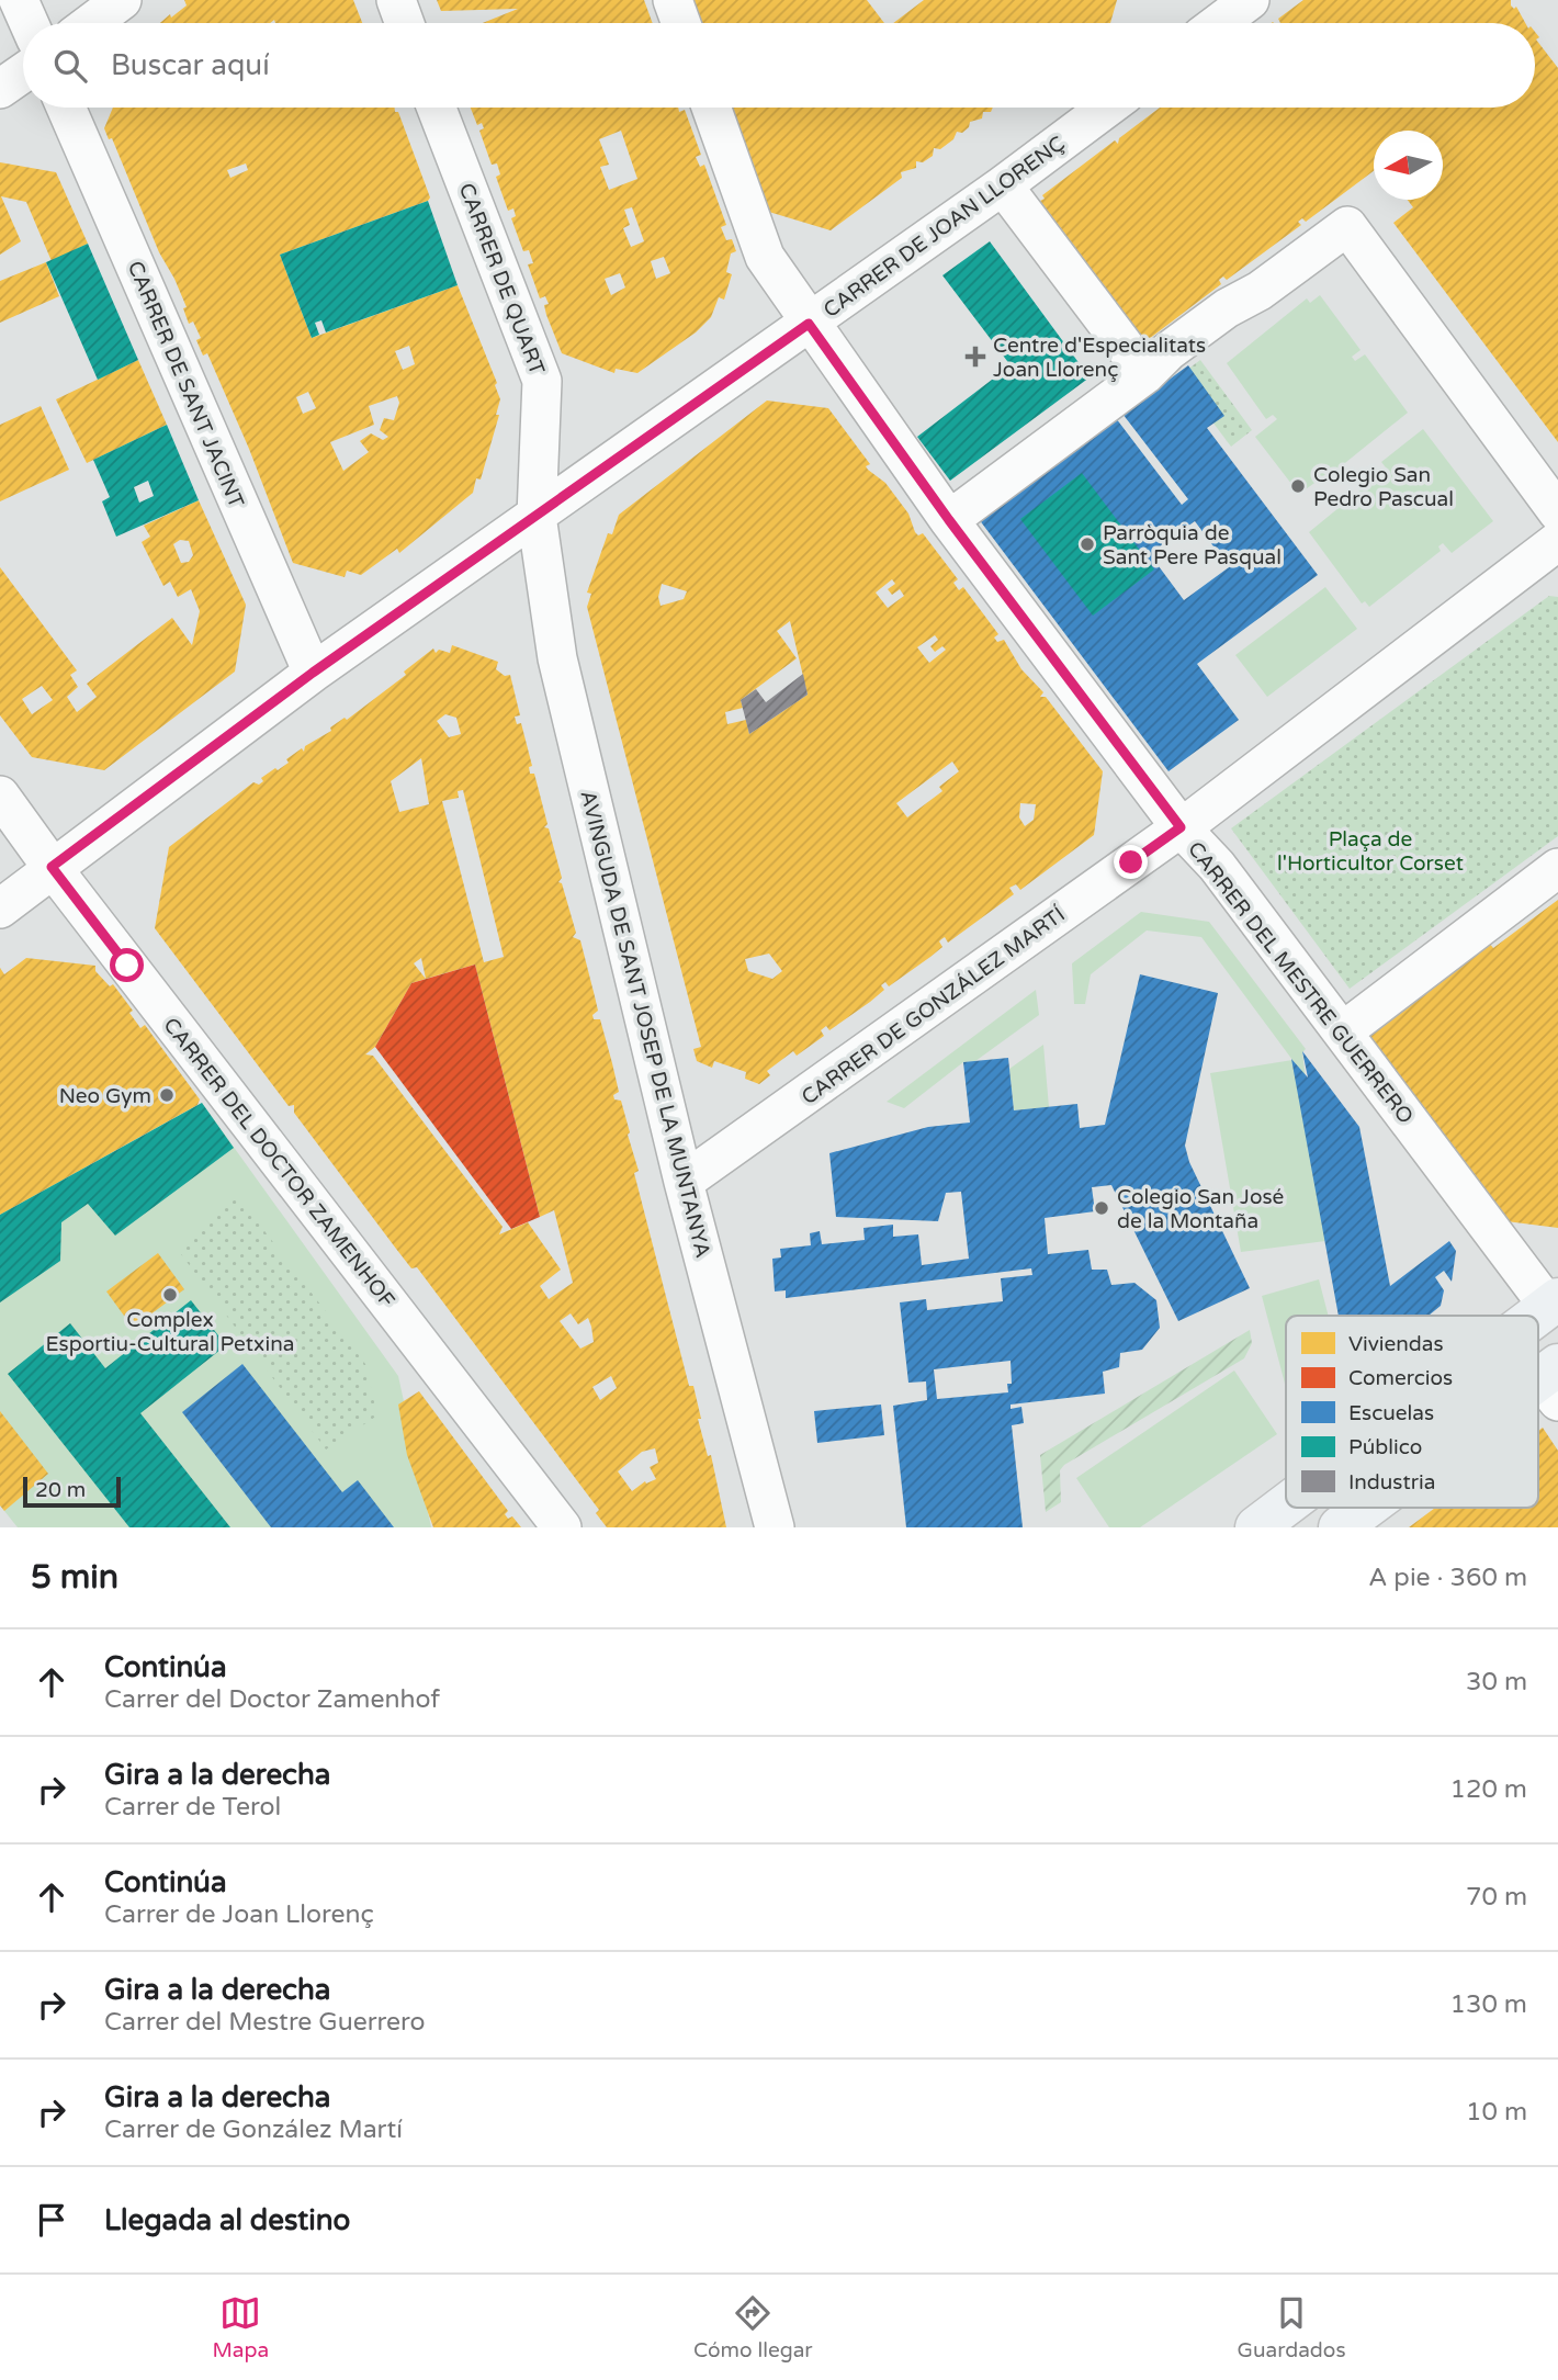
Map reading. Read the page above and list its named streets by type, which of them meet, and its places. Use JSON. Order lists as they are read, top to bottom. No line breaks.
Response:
{"streets":{"street":["CARRER DE JOAN LLORENÇ","CARRER DE QUART","CARRER DE SANT JACINT","CARRER DEL MESTRE GUERRERO","CARRER DE GONZÁLEZ MARTÍ","AVINGUDA DE SANT JOSEP DE LA MUNTANYA","CARRER DEL DOCTOR ZAMENHOF"]},"crossings":[["CARRER DE JOAN LLORENÇ","CARRER DE QUART"],["CARRER DE JOAN LLORENÇ","CARRER DE SANT JACINT"],["CARRER DE JOAN LLORENÇ","CARRER DEL MESTRE GUERRERO"],["CARRER DE JOAN LLORENÇ","AVINGUDA DE SANT JOSEP DE LA MUNTANYA"],["CARRER DE JOAN LLORENÇ","CARRER DEL DOCTOR ZAMENHOF"],["CARRER DE QUART","AVINGUDA DE SANT JOSEP DE LA MUNTANYA"],["CARRER DEL MESTRE GUERRERO","CARRER DE GONZÁLEZ MARTÍ"],["CARRER DE GONZÁLEZ MARTÍ","AVINGUDA DE SANT JOSEP DE LA MUNTANYA"]],"parks":["Plaça de l'Horticultor Corset"],"places":{"health":["Centre d'Especialitats Joan Llorenç"],"other":["Colegio San Pedro Pascual","Parròquia de Sant Pere Pasqual","Neo Gym","Colegio San José de la Montaña","Complex Esportiu-Cultural Petxina"]},"legend":["Viviendas","Comercios","Escuelas","Público","Industria"],"scale_bar":"20 m","north":"left","page":{"search":"Buscar aquí","scale":"20 m","heading":["5 min","A pie · 360 m"],"list":[["Continúa","Carrer del Doctor Zamenhof","30 m"],["Gira a la derecha","Carrer de Terol","120 m"],["Continúa","Carrer de Joan Llorenç","70 m"],["Gira a la derecha","Carrer del Mestre Guerrero","130 m"],["Gira a la derecha","Carrer de González Martí","10 m"],"Llegada al destino"],"nav":["Mapa","Cómo llegar","Guardados"]}}
